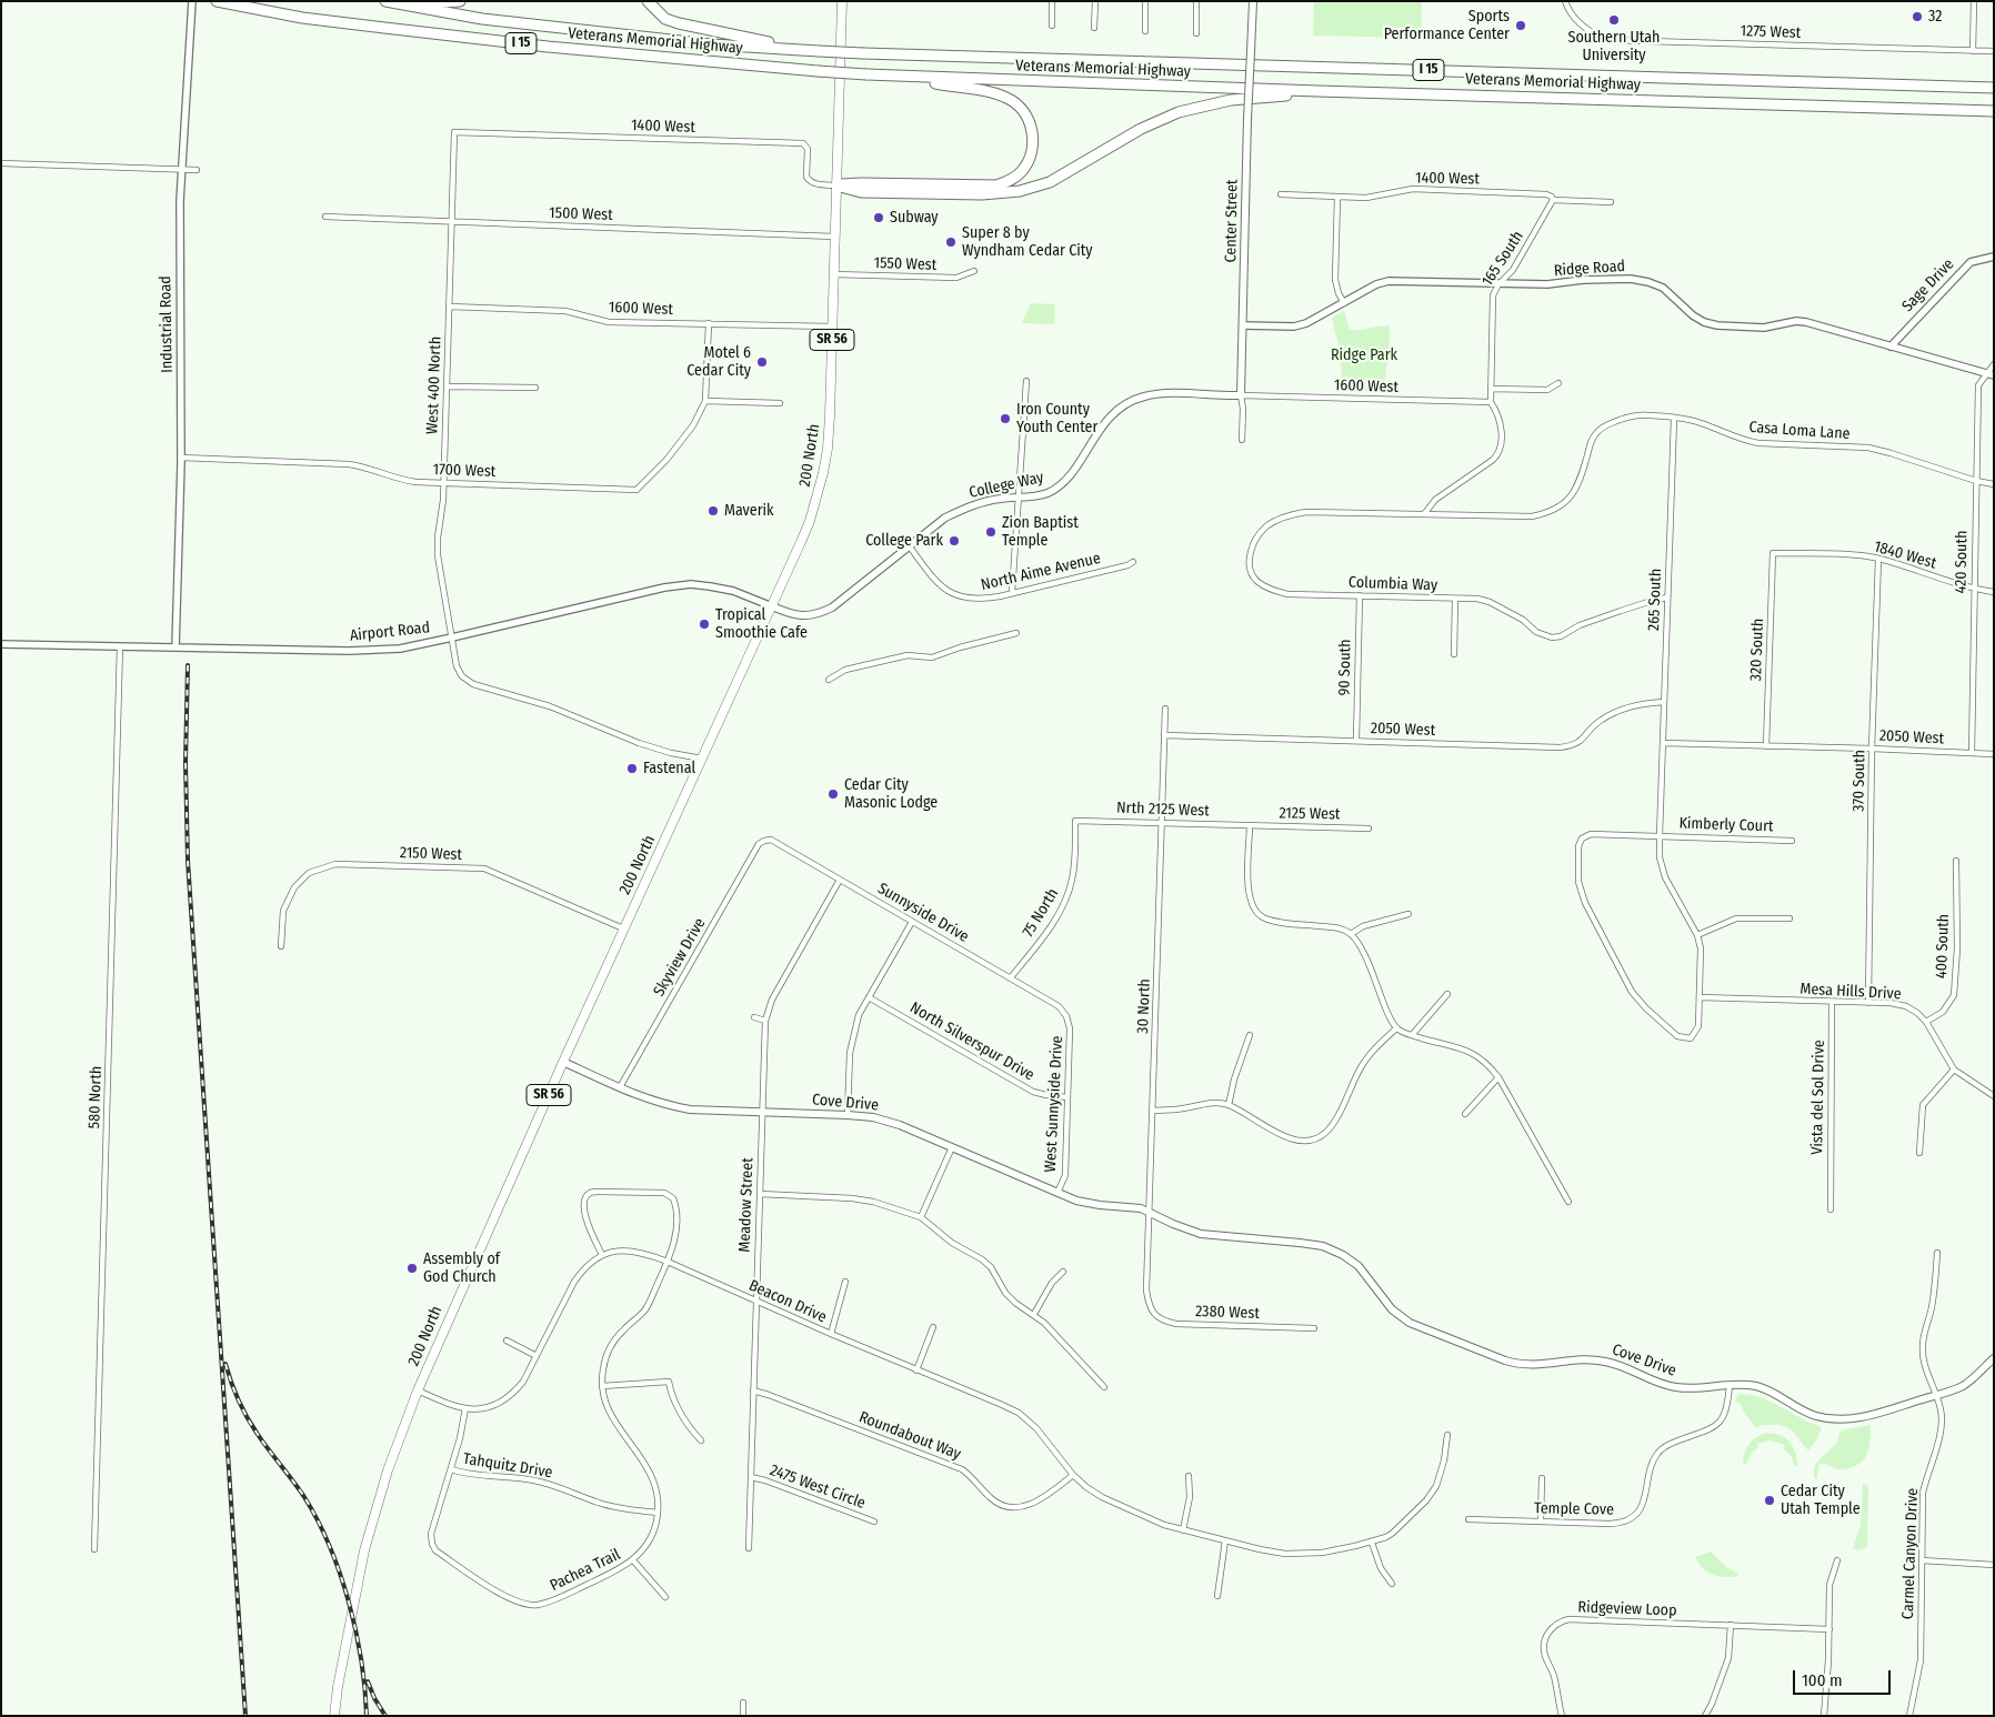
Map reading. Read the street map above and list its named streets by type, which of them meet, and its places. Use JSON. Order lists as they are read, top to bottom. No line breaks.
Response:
{"streets":{"highway":["Veterans Memorial Highway","I 15"],"main road":["Center Street","SR 56","200 North","College Way","Cove Drive"],"street":["1275 West","1400 West","1500 West","165 South","1550 West","Ridge Road","Sage Drive","1600 West","Industrial Road","West 400 North","Casa Loma Lane","1700 West","1840 West","420 South","North Aime Avenue","Columbia Way","265 South","Airport Road","320 South","90 South","2050 West","370 South","Nrth 2125 West","2125 West","Kimberly Court","2150 West","Sunnyside Drive","75 North","400 South","Skyview Drive","Mesa Hills Drive","30 North","North Silverspur Drive","580 North","Vista del Sol Drive","West Sunnyside Drive","Meadow Street","Beacon Drive","2380 West","Roundabout Way","Tahquitz Drive","2475 West Circle","Temple Cove","Carmel Canyon Drive","Pachea Trail","Ridgeview Loop"]},"crossings":[["1400 West","165 South"],["1400 West","West 400 North"],["1400 West","200 North"],["1500 West","West 400 North"],["1500 West","200 North"],["Center Street","Ridge Road"],["Center Street","1600 West"],["Center Street","College Way"],["165 South","Ridge Road"],["165 South","1600 West"],["165 South","Casa Loma Lane"],["165 South","Columbia Way"],["1550 West","200 North"],["Ridge Road","Sage Drive"],["Ridge Road","420 South"],["1600 West","West 400 North"],["1600 West","200 North"],["1600 West","1700 West"],["1600 West","College Way"],["Industrial Road","1700 West"],["Industrial Road","Airport Road"],["West 400 North","200 North"],["West 400 North","1700 West"],["West 400 North","Airport Road"],["Casa Loma Lane","420 South"],["Casa Loma Lane","Columbia Way"],["Casa Loma Lane","265 South"],["200 North","College Way"],["200 North","Airport Road"],["200 North","2150 West"],["200 North","Cove Drive"],["200 North","Beacon Drive"],["College Way","North Aime Avenue"],["College Way","Airport Road"],["1840 West","420 South"],["1840 West","320 South"],["1840 West","370 South"],["420 South","2050 West"],["Columbia Way","265 South"],["Columbia Way","90 South"],["265 South","2050 West"],["265 South","Kimberly Court"],["Airport Road","580 North"],["320 South","2050 West"],["90 South","2050 West"],["2050 West","370 South"],["2050 West","30 North"],["370 South","Mesa Hills Drive"],["Nrth 2125 West","2125 West"],["Nrth 2125 West","75 North"],["Nrth 2125 West","30 North"],["Kimberly Court","Mesa Hills Drive"],["Sunnyside Drive","75 North"],["Sunnyside Drive","Skyview Drive"],["Sunnyside Drive","West Sunnyside Drive"],["Sunnyside Drive","Meadow Street"],["400 South","Mesa Hills Drive"],["Skyview Drive","Cove Drive"],["Mesa Hills Drive","Vista del Sol Drive"],["30 North","Cove Drive"],["30 North","2380 West"],["North Silverspur Drive","West Sunnyside Drive"],["Cove Drive","West Sunnyside Drive"],["Cove Drive","Meadow Street"],["Cove Drive","Temple Cove"],["Cove Drive","Carmel Canyon Drive"],["Meadow Street","Beacon Drive"],["Meadow Street","Roundabout Way"],["Meadow Street","2475 West Circle"],["Beacon Drive","Roundabout Way"],["Beacon Drive","Pachea Trail"],["Tahquitz Drive","Pachea Trail"]],"parks":["Ridge Park"],"places":["32","Southern Utah University","Sports Performance Center","Subway","Super 8 by Wyndham Cedar City","Motel 6 Cedar City","Iron County Youth Center","Maverik","Zion Baptist Temple","College Park","Tropical Smoothie Cafe","Fastenal","Cedar City Masonic Lodge","Assembly of God Church","Cedar City Utah Temple"],"scale_bar":"100 m"}
